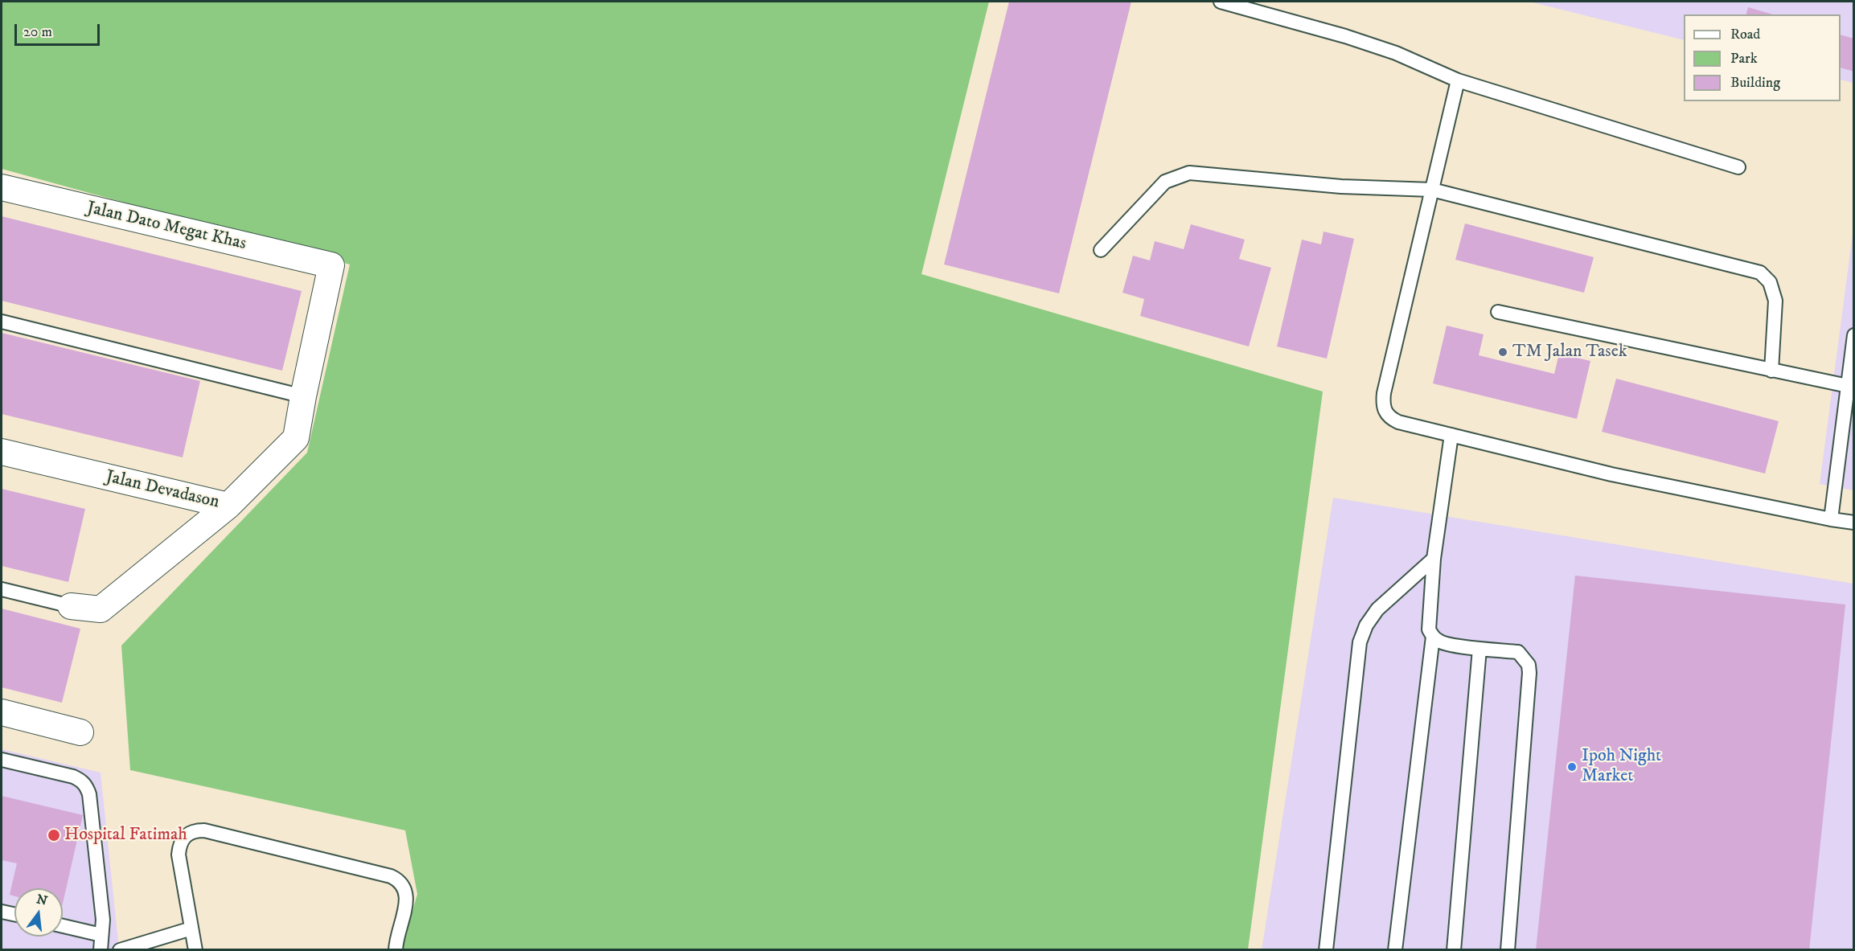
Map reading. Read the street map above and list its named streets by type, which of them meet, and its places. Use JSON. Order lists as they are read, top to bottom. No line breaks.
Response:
{"streets":{"street":["Jalan Dato Megat Khas","Jalan Devadason"]},"crossings":[["Jalan Dato Megat Khas","Jalan Devadason"]],"places":["TM Jalan Tasek","Ipoh Night Market","Hospital Fatimah"],"legend":["Road","Park","Building"],"scale_bar":"20 m","north":"top"}
